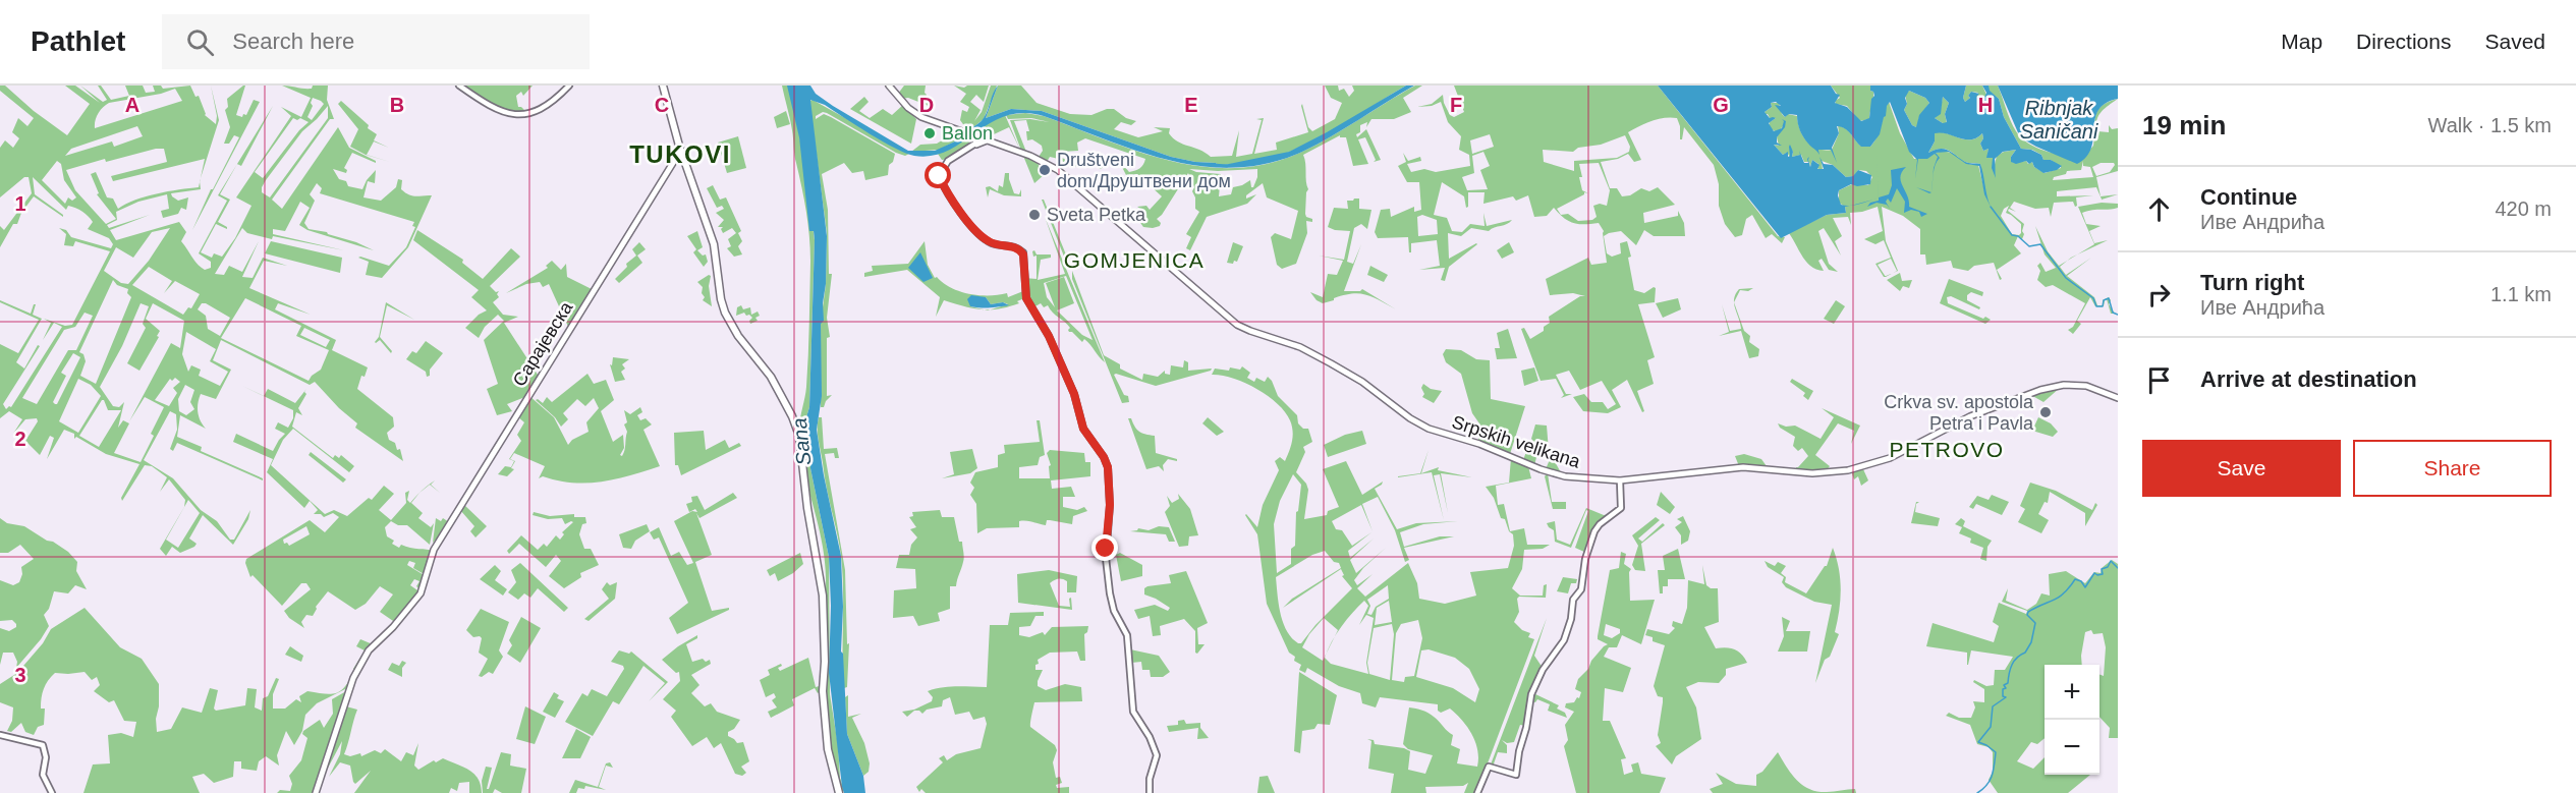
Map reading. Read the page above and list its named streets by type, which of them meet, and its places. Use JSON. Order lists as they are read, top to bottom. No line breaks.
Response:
{"streets":{"main road":["Сарајевска","Srpskih velikana"]},"districts":["TUKOVI","GOMJENICA","PETROVO"],"water":["Ribnjak Saničani","Sana"],"places":["Ballon","Društveni dom/Друштвени дом","Sveta Petka","Crkva sv. apostola Petra i Pavla"],"page":{"header":"Pathlet","search":"Search here","nav":["Map","Directions","Saved"],"heading":["19 min","Walk · 1.5 km"],"list":[["Continue","Иве Андрића","420 m"],["Turn right","Иве Андрића","1.1 km"],"Arrive at destination"],"buttons":["Save","Share"],"map_buttons":["+","−"]},"grid":{"columns":["A","B","C","D","E","F","G","H"],"rows":["1","2","3"]}}
